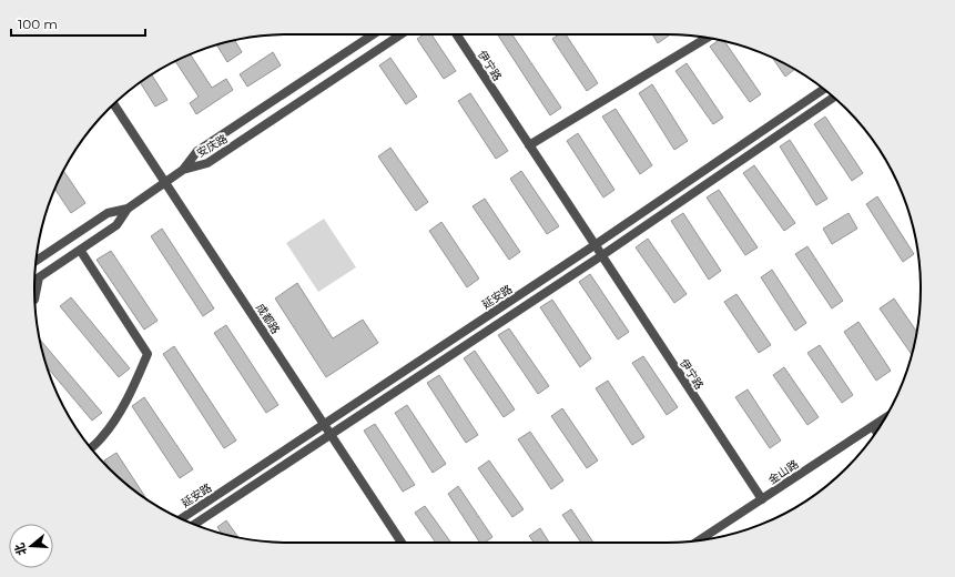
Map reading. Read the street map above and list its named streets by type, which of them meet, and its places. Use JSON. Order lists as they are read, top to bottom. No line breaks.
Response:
{"streets":{"street":["伊宁路","安庆路","延安路","成都路","金山路"]},"crossings":[["伊宁路","延安路"],["伊宁路","金山路"],["延安路","成都路"]],"scale_bar":"100 m","north":"left"}
